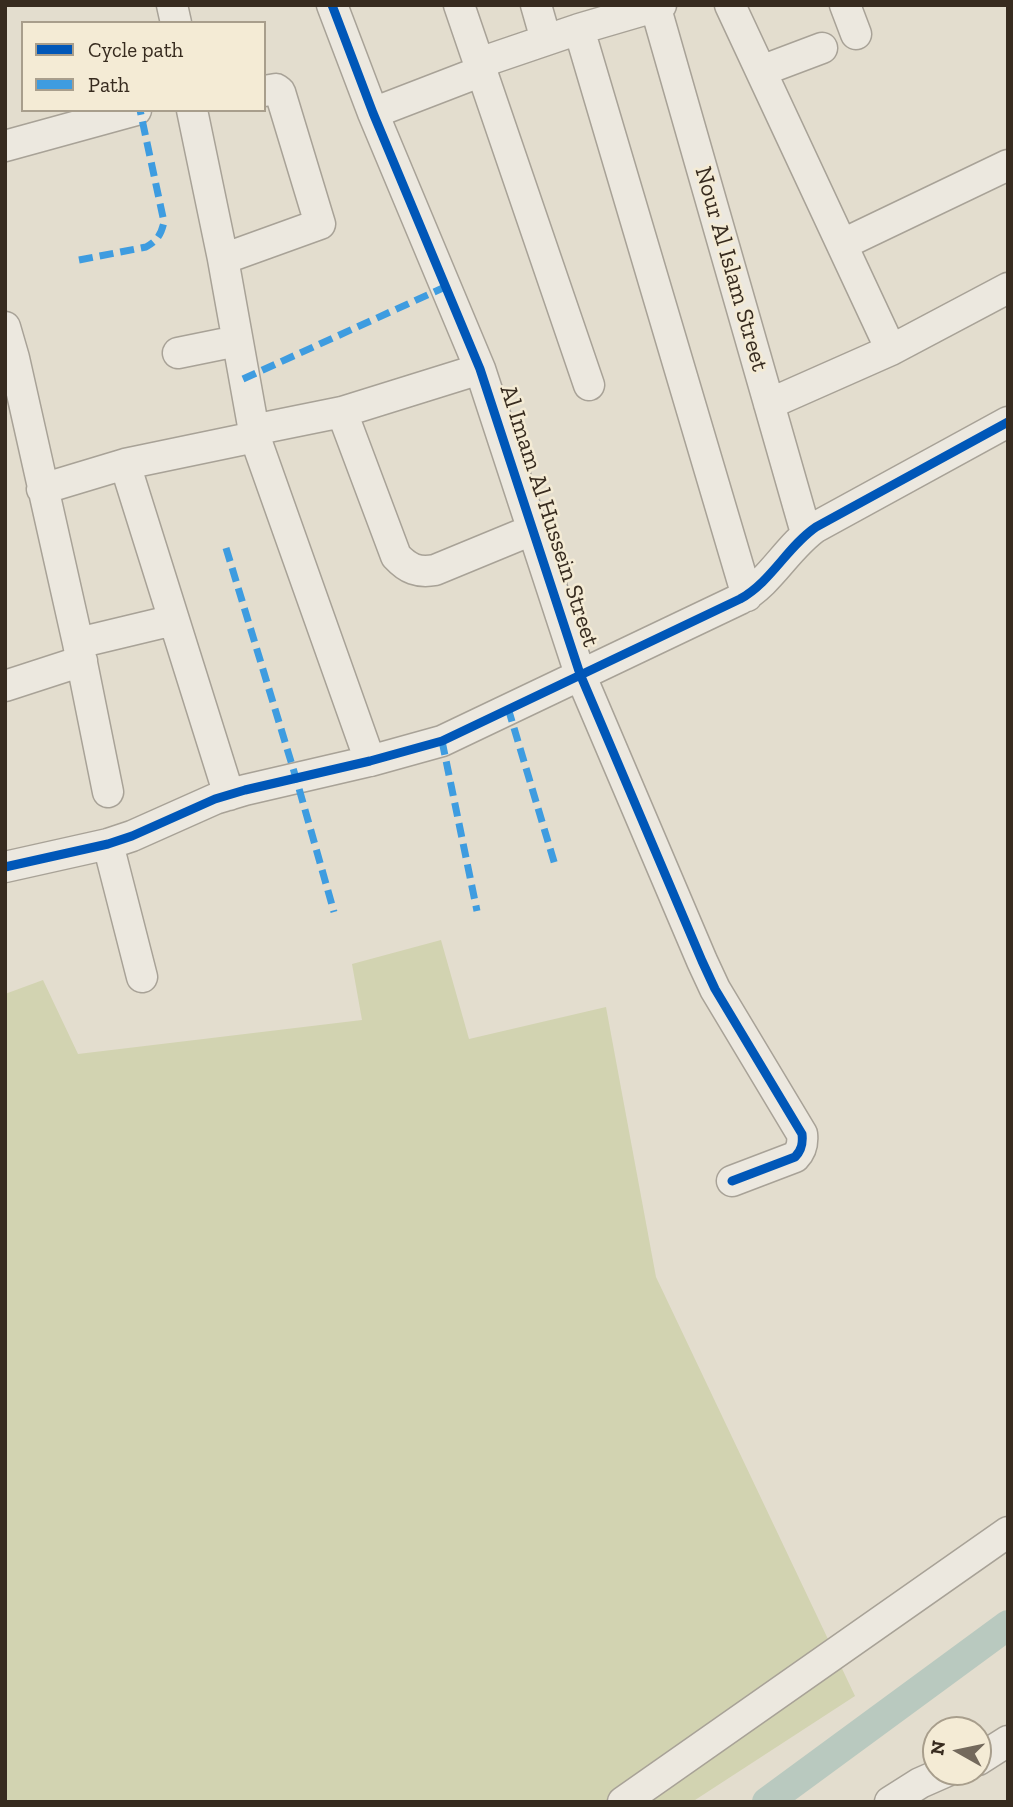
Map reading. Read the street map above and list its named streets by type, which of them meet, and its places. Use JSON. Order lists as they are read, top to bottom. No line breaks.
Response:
{"streets":{"street":["Nour Al Islam Street","Al Imam Al Hussein Street"]},"legend":["Cycle path","Path"],"north":"left"}
